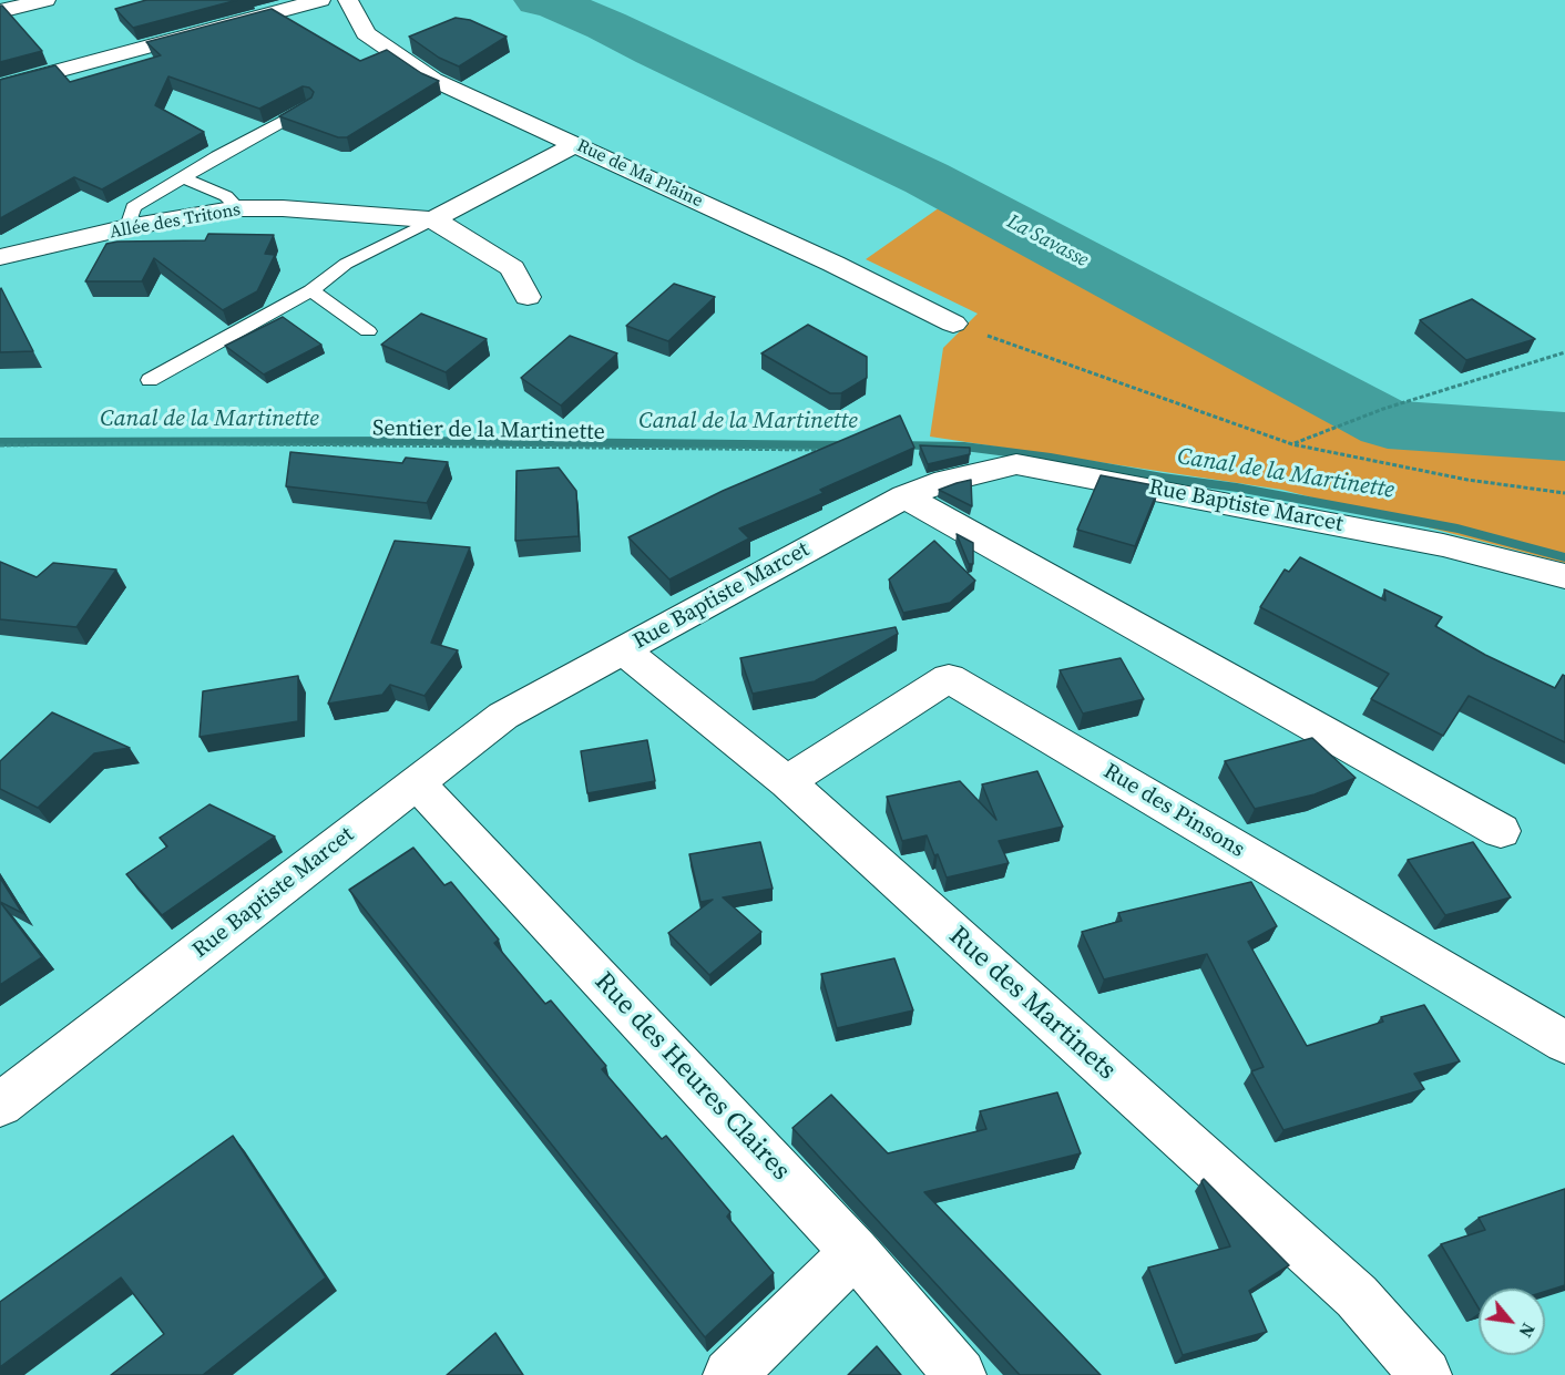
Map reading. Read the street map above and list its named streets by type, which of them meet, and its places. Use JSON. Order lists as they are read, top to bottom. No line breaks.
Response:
{"streets":{"street":["Rue de Ma Plaine","Allée des Tritons","Rue Baptiste Marcet","Rue des Pinsons","Rue des Martinets","Rue des Heures Claires"],"path":["Sentier de la Martinette"]},"crossings":[["Rue Baptiste Marcet","Rue des Martinets"],["Rue Baptiste Marcet","Rue des Heures Claires"],["Rue des Pinsons","Rue des Martinets"]],"water":["La Savasse","Canal de la Martinette"],"north":"bottom right"}
